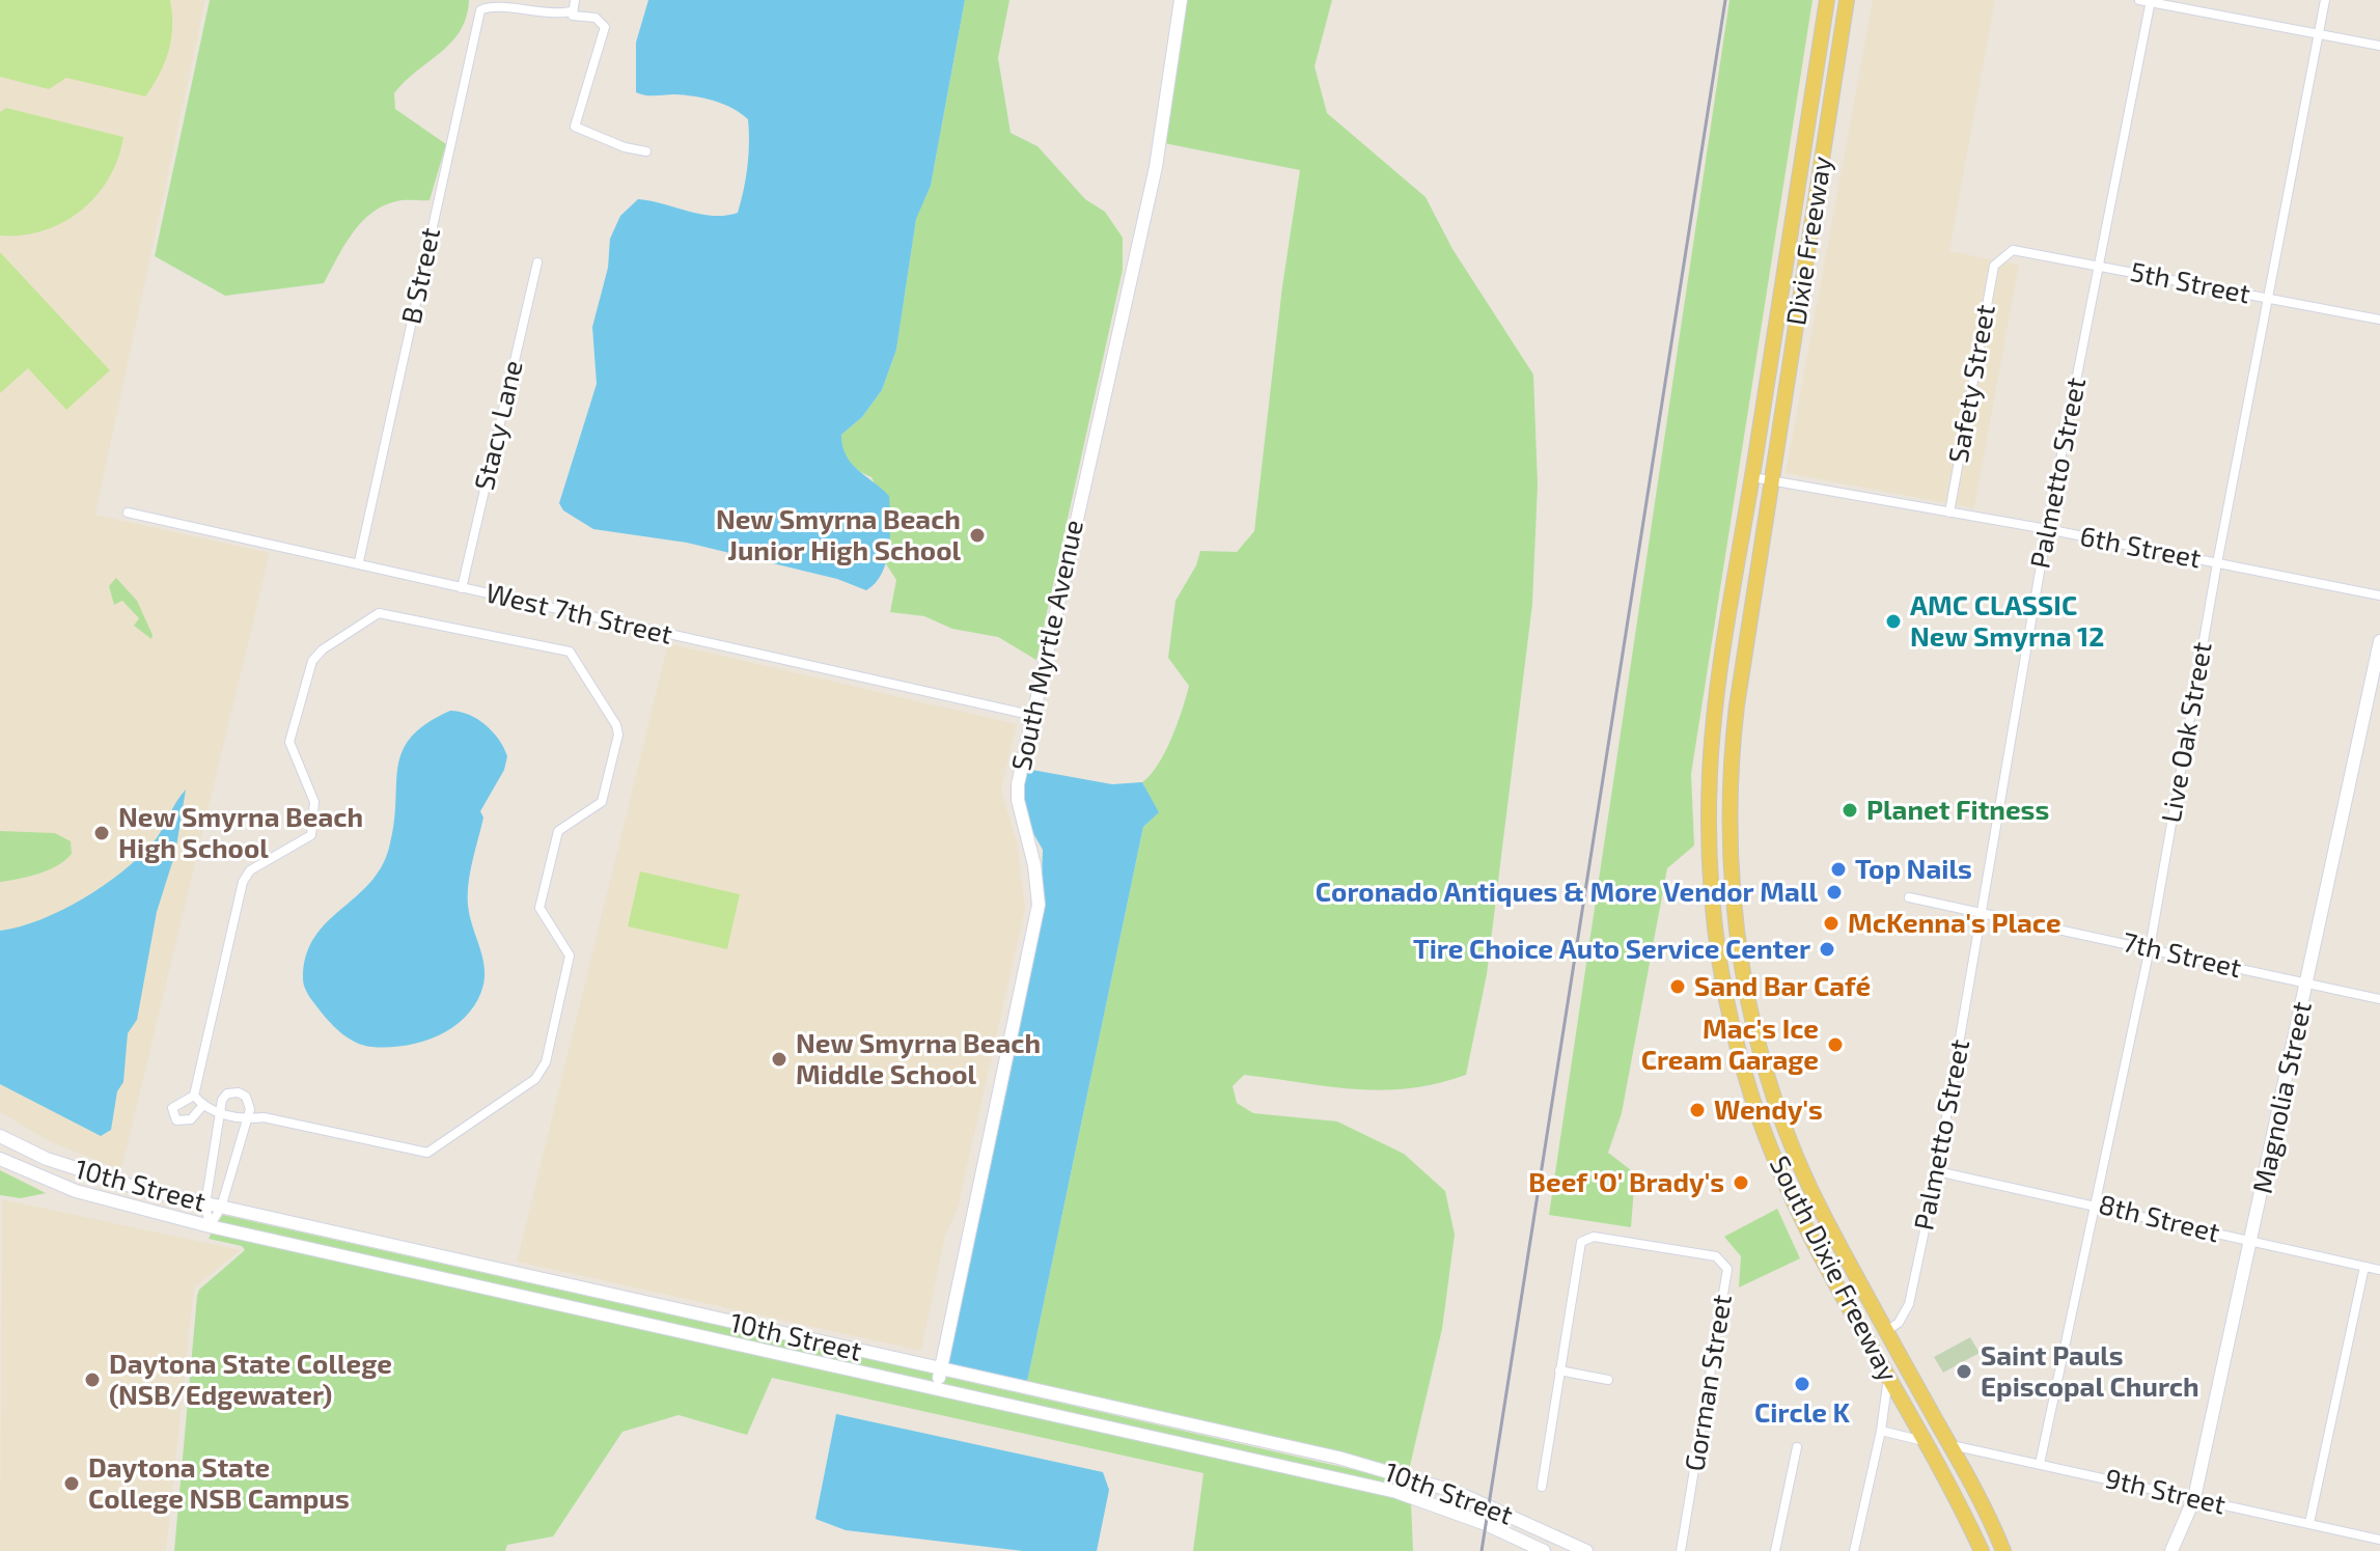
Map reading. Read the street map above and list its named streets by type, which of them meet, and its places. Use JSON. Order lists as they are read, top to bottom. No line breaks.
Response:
{"streets":{"main road":["Dixie Freeway","South Dixie Freeway"],"street":["B Street","5th Street","Safety Street","Stacy Lane","Palmetto Street","6th Street","West 7th Street","South Myrtle Avenue","Live Oak Street","7th Street","Magnolia Street","10th Street","8th Street","Gorman Street","9th Street"]},"crossings":[["Dixie Freeway","6th Street"],["Dixie Freeway","South Dixie Freeway"],["B Street","West 7th Street"],["5th Street","Safety Street"],["5th Street","Palmetto Street"],["5th Street","Live Oak Street"],["Safety Street","6th Street"],["Stacy Lane","West 7th Street"],["Palmetto Street","6th Street"],["Palmetto Street","7th Street"],["Palmetto Street","8th Street"],["Palmetto Street","South Dixie Freeway"],["6th Street","Live Oak Street"],["6th Street","South Dixie Freeway"],["West 7th Street","South Myrtle Avenue"],["South Myrtle Avenue","10th Street"],["Live Oak Street","7th Street"],["Live Oak Street","8th Street"],["Live Oak Street","9th Street"],["7th Street","Magnolia Street"],["Magnolia Street","8th Street"],["Magnolia Street","9th Street"],["South Dixie Freeway","9th Street"]],"places":["New Smyrna Beach Junior High School","AMC CLASSIC New Smyrna 12","Planet Fitness","New Smyrna Beach High School","Top Nails","Coronado Antiques & More Vendor Mall","McKenna's Place","Tire Choice Auto Service Center","Sand Bar Café","Mac's Ice Cream Garage","New Smyrna Beach Middle School","Wendy's","Beef 'O' Brady's","Saint Pauls Episcopal Church","Daytona State College (NSB/Edgewater)","Circle K","Daytona State College NSB Campus"]}
